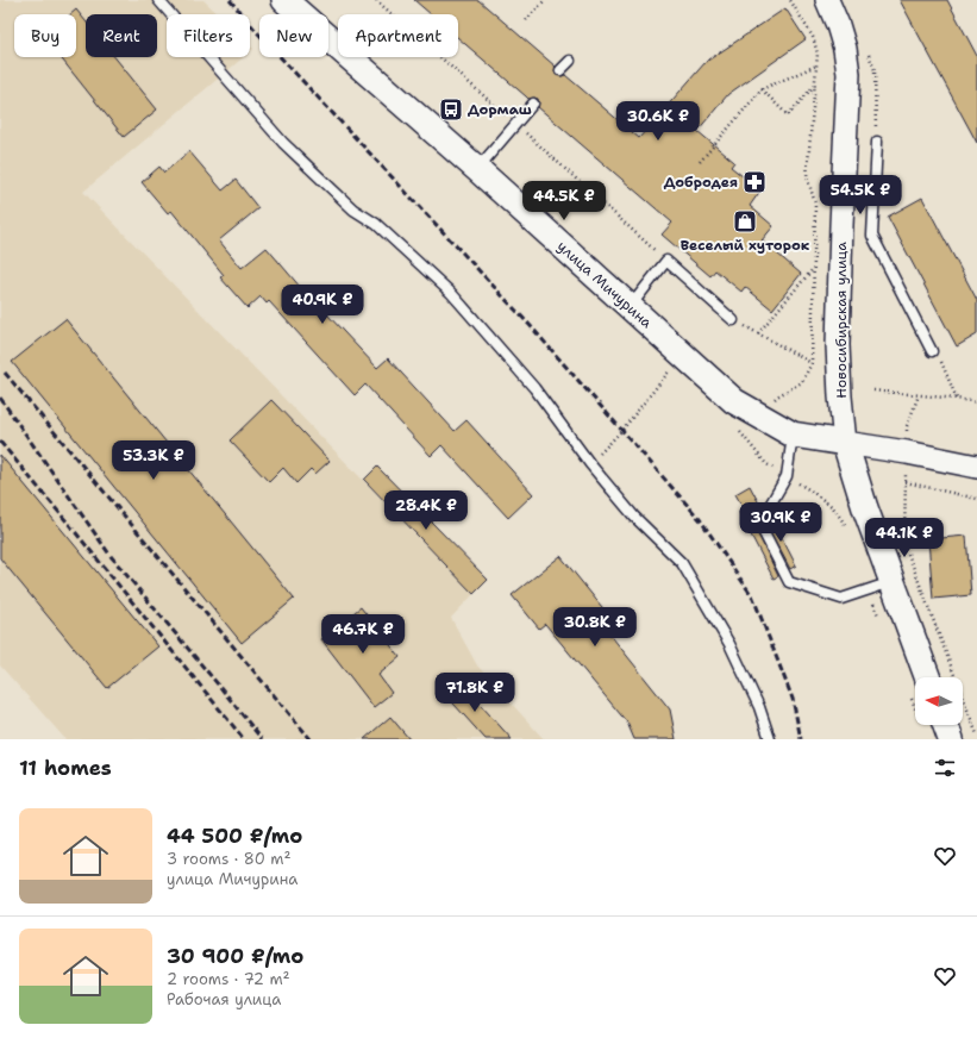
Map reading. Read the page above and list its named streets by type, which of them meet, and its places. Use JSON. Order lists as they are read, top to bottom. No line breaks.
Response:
{"streets":{"main road":["улица Мичурина"],"street":["Новосибирская улица"]},"crossings":[["улица Мичурина","Новосибирская улица"]],"places":{"bus stop":["Дормаш"],"pharmacy":["Добродея"],"shop":["Веселый хуторок"]},"north":"left","page":{"chip":["Buy","Rent","Filters","New","Apartment"],"price":["30.6K ₽","54.5K ₽","44.5K ₽","40.9K ₽","53.3K ₽","28.4K ₽","30.9K ₽","44.1K ₽","30.8K ₽","46.7K ₽","71.8K ₽"],"heading":"11 homes","list":[{"name":"44 500 ₽/mo","note":"3 rooms · 80 m² · улица Мичурина"},{"name":"30 900 ₽/mo","note":"2 rooms · 72 m² · Рабочая улица"}]}}
